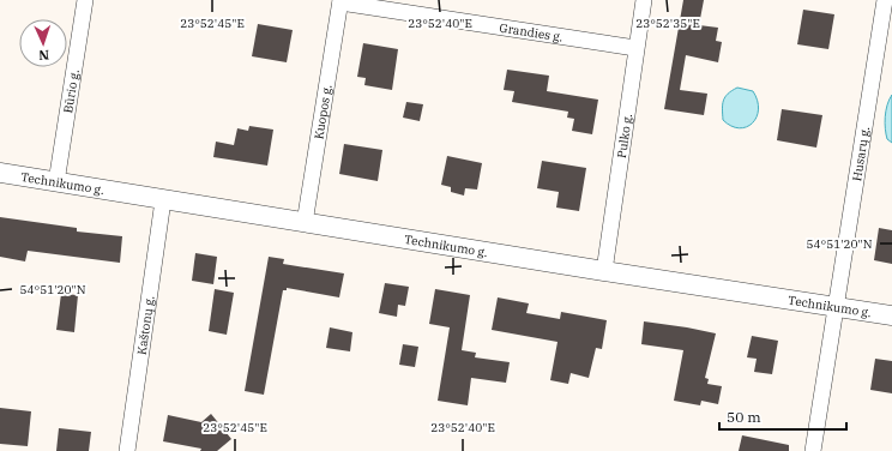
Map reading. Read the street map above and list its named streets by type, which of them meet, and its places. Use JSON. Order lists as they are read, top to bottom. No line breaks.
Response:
{"streets":{"street":["Grandies g.","Būrio g.","Kuopos g.","Pulko g.","Husarų g.","Technikumo g.","Kaštonų g."]},"crossings":[["Grandies g.","Kuopos g."],["Grandies g.","Pulko g."],["Būrio g.","Technikumo g."],["Kuopos g.","Technikumo g."],["Pulko g.","Technikumo g."],["Husarų g.","Technikumo g."],["Technikumo g.","Kaštonų g."]],"scale_bar":"50 m","north":"bottom","coordinates":["23°52'45\"E","23°52'40\"E","23°52'35\"E","54°51'20\"N"]}
